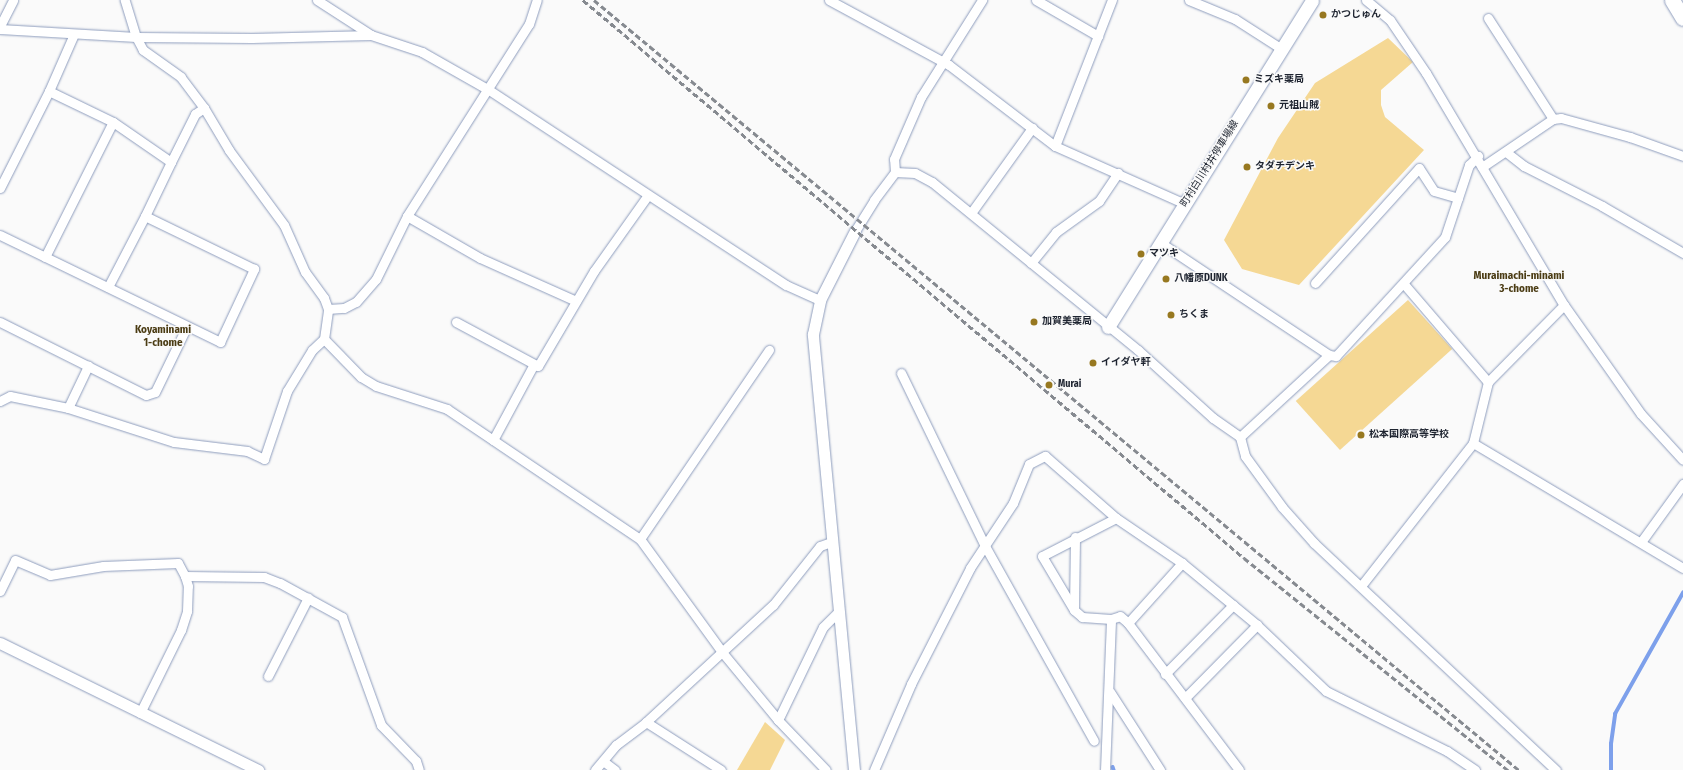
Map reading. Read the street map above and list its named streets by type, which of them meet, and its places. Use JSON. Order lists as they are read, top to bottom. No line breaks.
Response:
{"streets":{"main road":["町村白川村井停車場線"]},"districts":["Muraimachi-minami 3-chome","Koyaminami 1-chome"],"places":["かつじゅん","ミズキ薬局","元祖山賊","タダチデンキ","マツキ","八幡原DUNK","ちくま","加賀美薬局","イイダヤ軒","Murai","松本国際高等学校"]}
